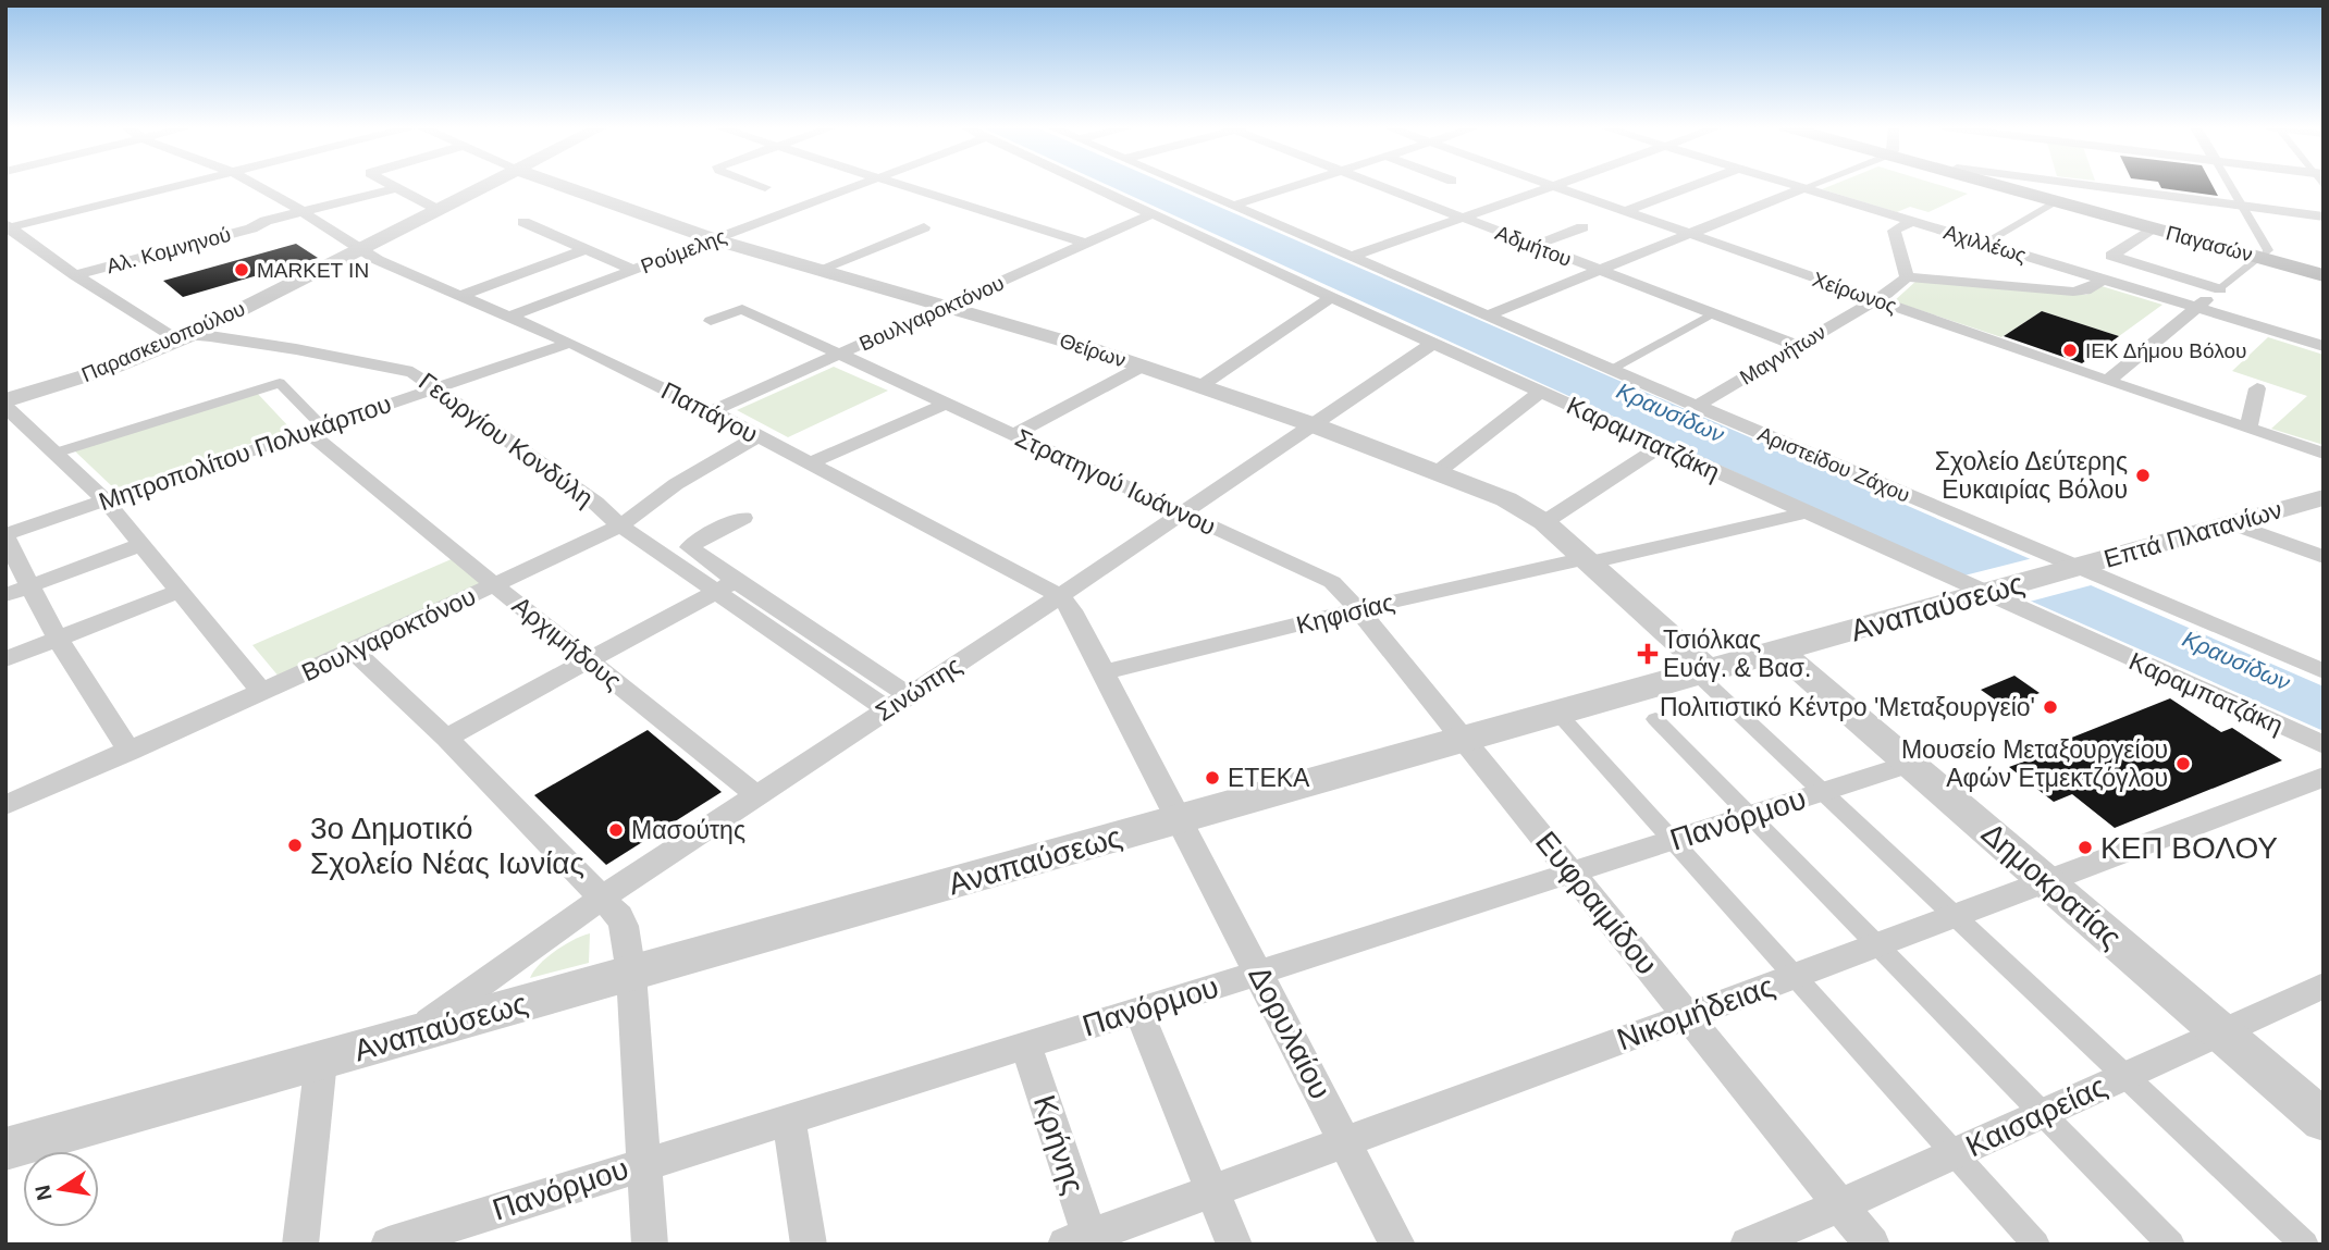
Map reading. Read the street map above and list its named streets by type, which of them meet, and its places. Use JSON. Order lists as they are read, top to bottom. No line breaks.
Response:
{"streets":{"main road":["Παγασών"],"street":["Αχιλλέως","Αδμήτου","Αλ. Κομνηνού","Ρούμελης","Χείρωνος","Βουλγαροκτόνου","Παρασκευοπούλου","Θείρων","Μαγνήτων","Παπάγου","Καραμπατζάκη","Γεωργίου Κονδύλη","Μητροπολίτου Πολυκάρπου","Αριστείδου Ζάχου","Στρατηγού Ιωάννου","Επτά Πλατανίων","Αναπαύσεως","Κηφισίας","Αρχιμήδους","Σινώπης","Πανόρμου","Δημοκρατίας","Ευφραιμίδου","Νικομήδειας","Δορυλαίου","Καισαρείας","Κρήνης"]},"crossings":[["Αδμήτου","Μαγνήτων"],["Αλ. Κομνηνού","Παπάγου"],["Αλ. Κομνηνού","Γεωργίου Κονδύλη"],["Ρούμελης","Θείρων"],["Ρούμελης","Παπάγου"],["Χείρωνος","Μαγνήτων"],["Βουλγαροκτόνου","Θείρων"],["Βουλγαροκτόνου","Παπάγου"],["Βουλγαροκτόνου","Καραμπατζάκη"],["Βουλγαροκτόνου","Γεωργίου Κονδύλη"],["Βουλγαροκτόνου","Στρατηγού Ιωάννου"],["Βουλγαροκτόνου","Αρχιμήδους"],["Παρασκευοπούλου","Παπάγου"],["Παρασκευοπούλου","Γεωργίου Κονδύλη"],["Θείρων","Αναπαύσεως"],["Θείρων","Κηφισίας"],["Θείρων","Σινώπης"],["Μαγνήτων","Αριστείδου Ζάχου"],["Παπάγου","Μητροπολίτου Πολυκάρπου"],["Παπάγου","Αναπαύσεως"],["Παπάγου","Κηφισίας"],["Παπάγου","Σινώπης"],["Παπάγου","Δορυλαίου"],["Καραμπατζάκη","Αναπαύσεως"],["Καραμπατζάκη","Κηφισίας"],["Καραμπατζάκη","Σινώπης"],["Γεωργίου Κονδύλη","Μητροπολίτου Πολυκάρπου"],["Γεωργίου Κονδύλη","Σινώπης"],["Μητροπολίτου Πολυκάρπου","Αρχιμήδους"],["Αριστείδου Ζάχου","Επτά Πλατανίων"],["Αριστείδου Ζάχου","Αναπαύσεως"],["Στρατηγού Ιωάννου","Αναπαύσεως"],["Στρατηγού Ιωάννου","Κηφισίας"],["Στρατηγού Ιωάννου","Σινώπης"],["Στρατηγού Ιωάννου","Ευφραιμίδου"],["Επτά Πλατανίων","Αναπαύσεως"],["Αναπαύσεως","Σινώπης"],["Αναπαύσεως","Δημοκρατίας"],["Αναπαύσεως","Ευφραιμίδου"],["Αναπαύσεως","Δορυλαίου"],["Αρχιμήδους","Σινώπης"],["Πανόρμου","Δημοκρατίας"],["Πανόρμου","Ευφραιμίδου"],["Πανόρμου","Δορυλαίου"],["Πανόρμου","Κρήνης"],["Δημοκρατίας","Νικομήδειας"],["Δημοκρατίας","Καισαρείας"],["Ευφραιμίδου","Νικομήδειας"],["Ευφραιμίδου","Καισαρείας"],["Νικομήδειας","Δορυλαίου"],["Νικομήδειας","Κρήνης"]],"water":["Κραυσίδων"],"places":{"other":["MARKET IN","ΙΕΚ Δήμου Βόλου","Σχολείο Δεύτερης Ευκαιρίας Βόλου","Πολιτιστικό Κέντρο 'Μεταξουργείο'","Μουσείο Μεταξουργείου Αφών Ετμεκτζόγλου","ΕΤΕΚΑ","Μασούτης","3ο Δημοτικό Σχολείο Νέας Ιωνίας","ΚΕΠ ΒΟΛΟΥ"],"health":["Τσιόλκας Ευάγ. & Βασ."]},"north":"left"}
